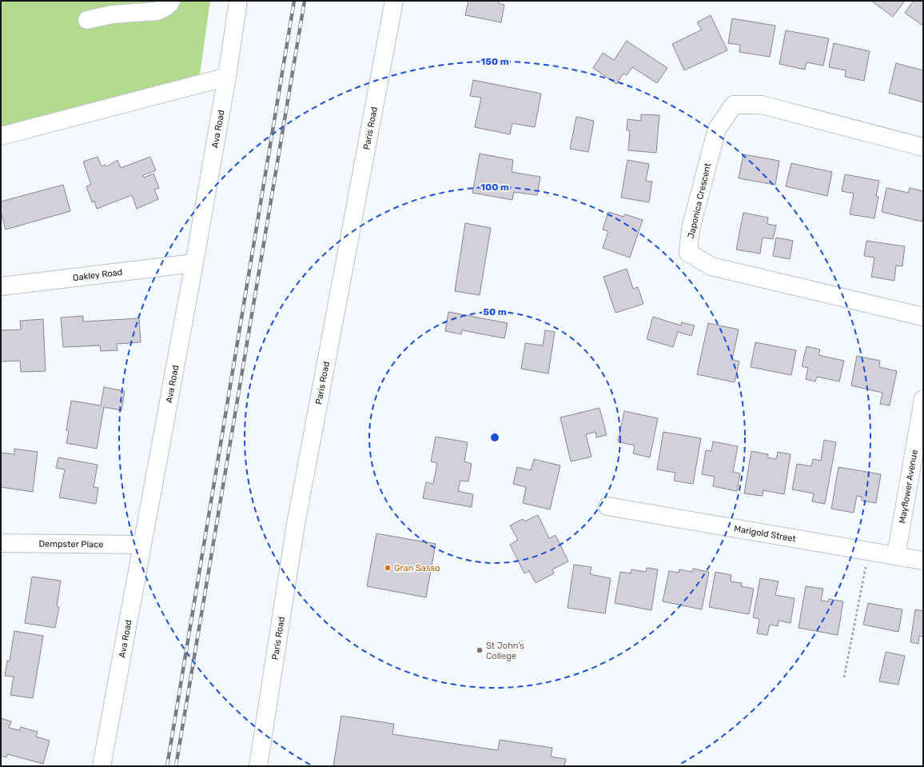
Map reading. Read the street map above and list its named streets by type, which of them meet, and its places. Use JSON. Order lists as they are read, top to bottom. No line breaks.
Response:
{"streets":{"street":["Paris Road","Ava Road","Japonica Crescent","Oakley Road","Mayflower Avenue","Marigold Street","Dempster Place"]},"crossings":[["Ava Road","Oakley Road"],["Ava Road","Dempster Place"],["Mayflower Avenue","Marigold Street"]],"places":["Gran Sasso","St John's College"],"rings":["150 m","100 m","50 m"]}
